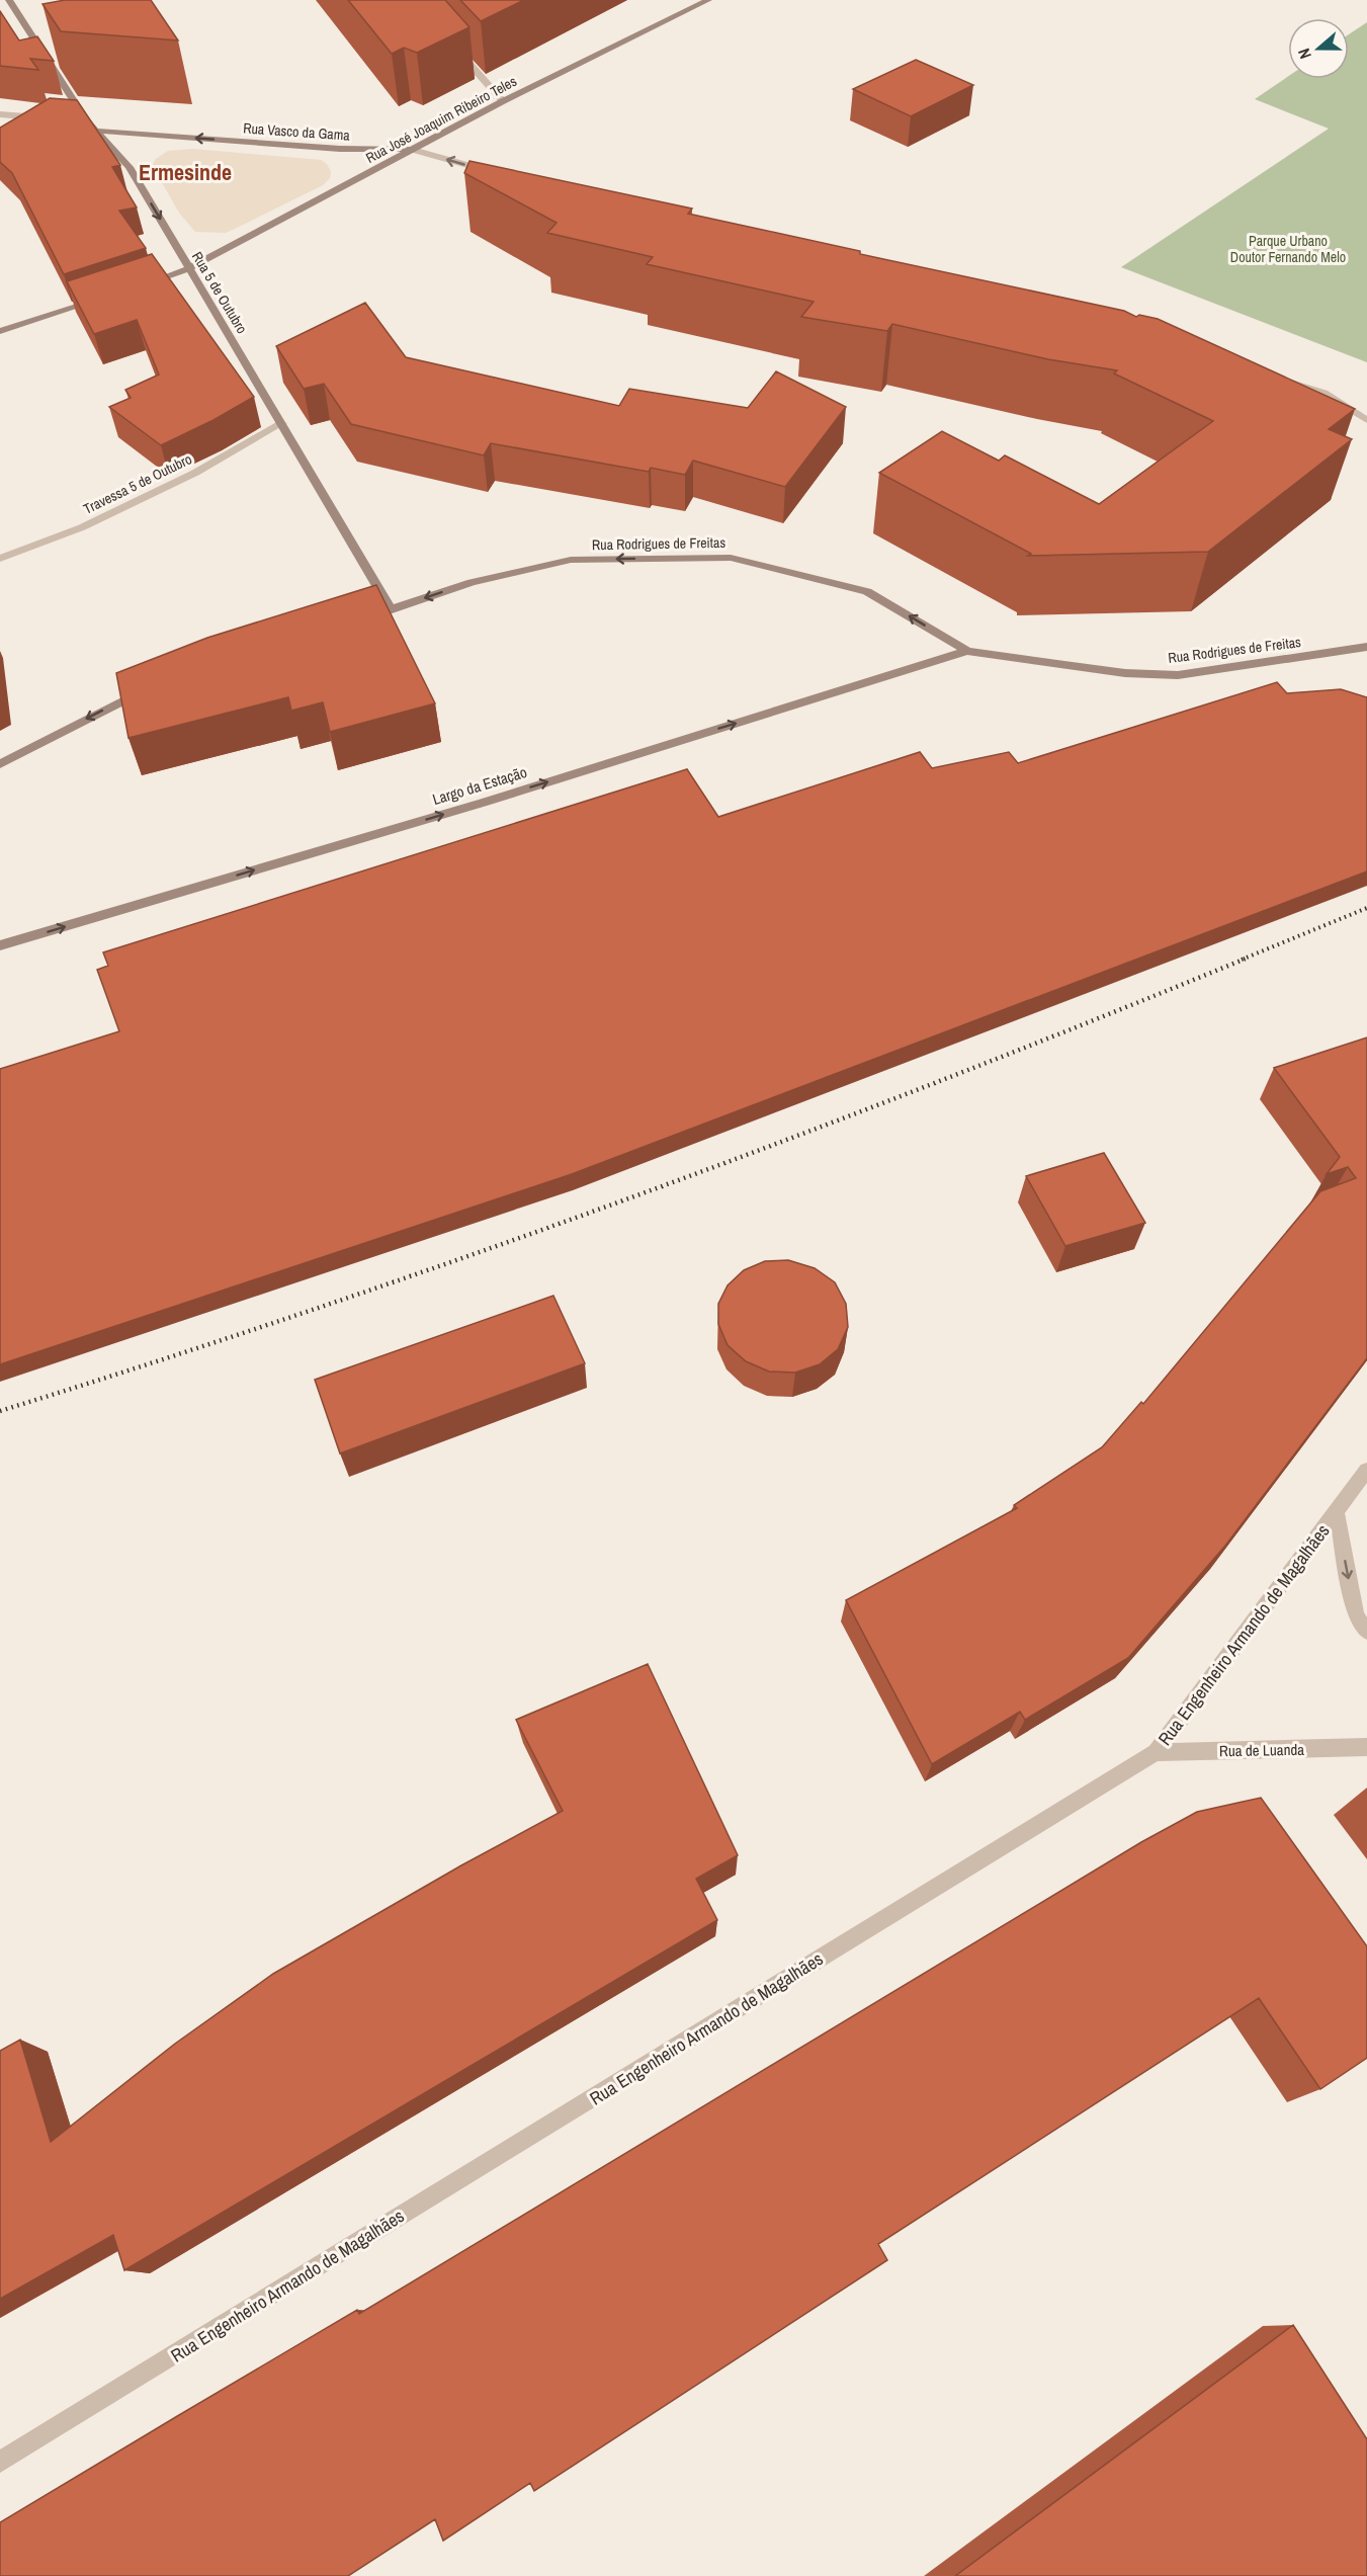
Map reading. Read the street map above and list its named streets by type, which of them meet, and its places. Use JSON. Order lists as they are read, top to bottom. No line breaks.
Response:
{"streets":{"main road":["Rua José Joaquim Ribeiro Teles","Rua Vasco da Gama","Rua 5 de Outubro","Rua Rodrigues de Freitas","Largo da Estação"],"street":["Travessa 5 de Outubro","Rua Engenheiro Armando de Magalhães","Rua de Luanda"]},"crossings":[["Rua José Joaquim Ribeiro Teles","Rua Vasco da Gama"],["Rua José Joaquim Ribeiro Teles","Rua 5 de Outubro"],["Rua Vasco da Gama","Rua 5 de Outubro"],["Rua 5 de Outubro","Travessa 5 de Outubro"],["Rua 5 de Outubro","Rua Rodrigues de Freitas"],["Rua Rodrigues de Freitas","Largo da Estação"],["Rua Engenheiro Armando de Magalhães","Rua de Luanda"]],"one_way":["Rua Vasco da Gama","Rua Rodrigues de Freitas","Largo da Estação"],"districts":["Ermesinde"],"parks":["Parque Urbano Doutor Fernando Melo"],"north":"left"}
